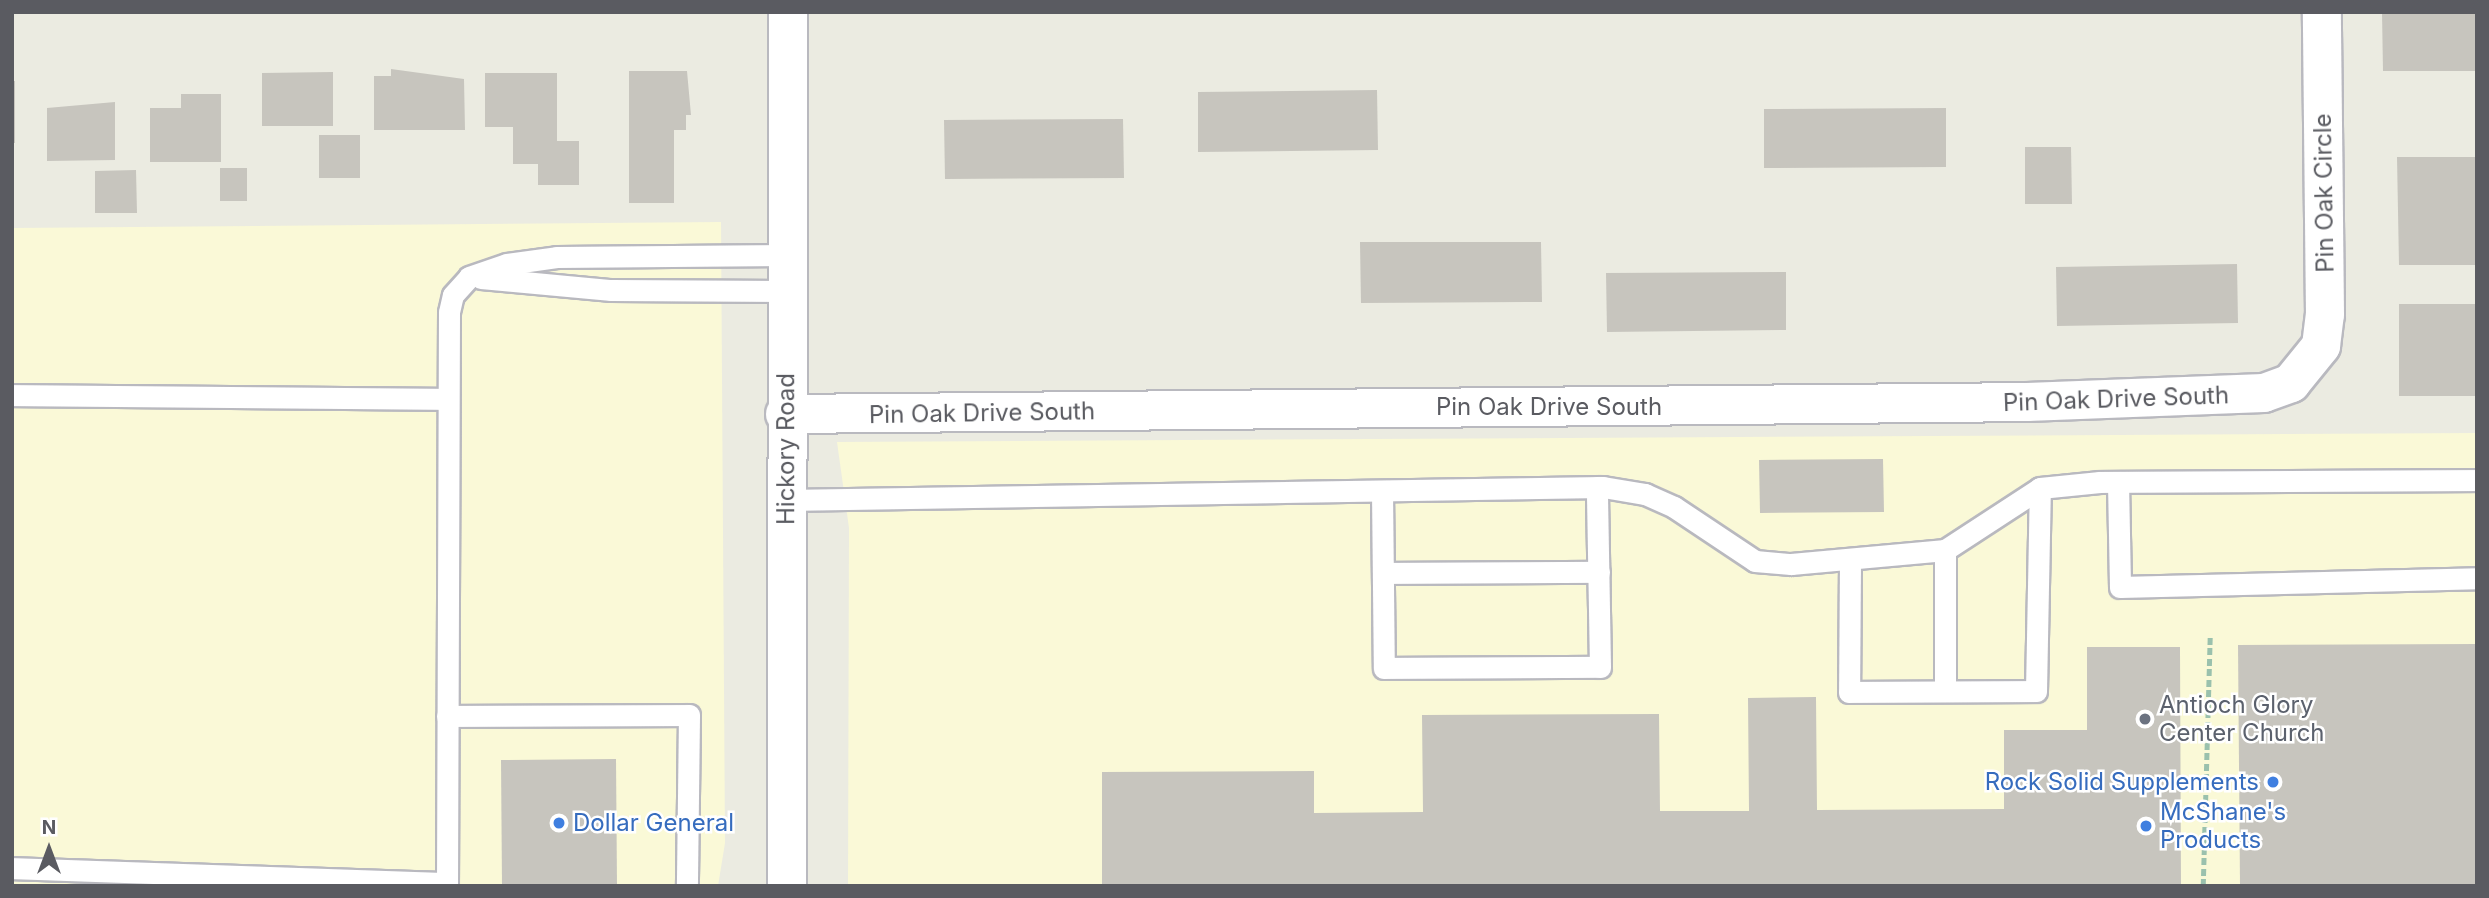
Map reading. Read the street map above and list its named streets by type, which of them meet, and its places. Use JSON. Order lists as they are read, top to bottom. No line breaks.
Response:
{"streets":{"street":["Pin Oak Circle","Pin Oak Drive South","Hickory Road"]},"crossings":[["Pin Oak Circle","Pin Oak Drive South"],["Pin Oak Drive South","Hickory Road"]],"places":["Antioch Glory Center Church","Rock Solid Supplements","Dollar General","McShane's Products"],"north":"top"}
